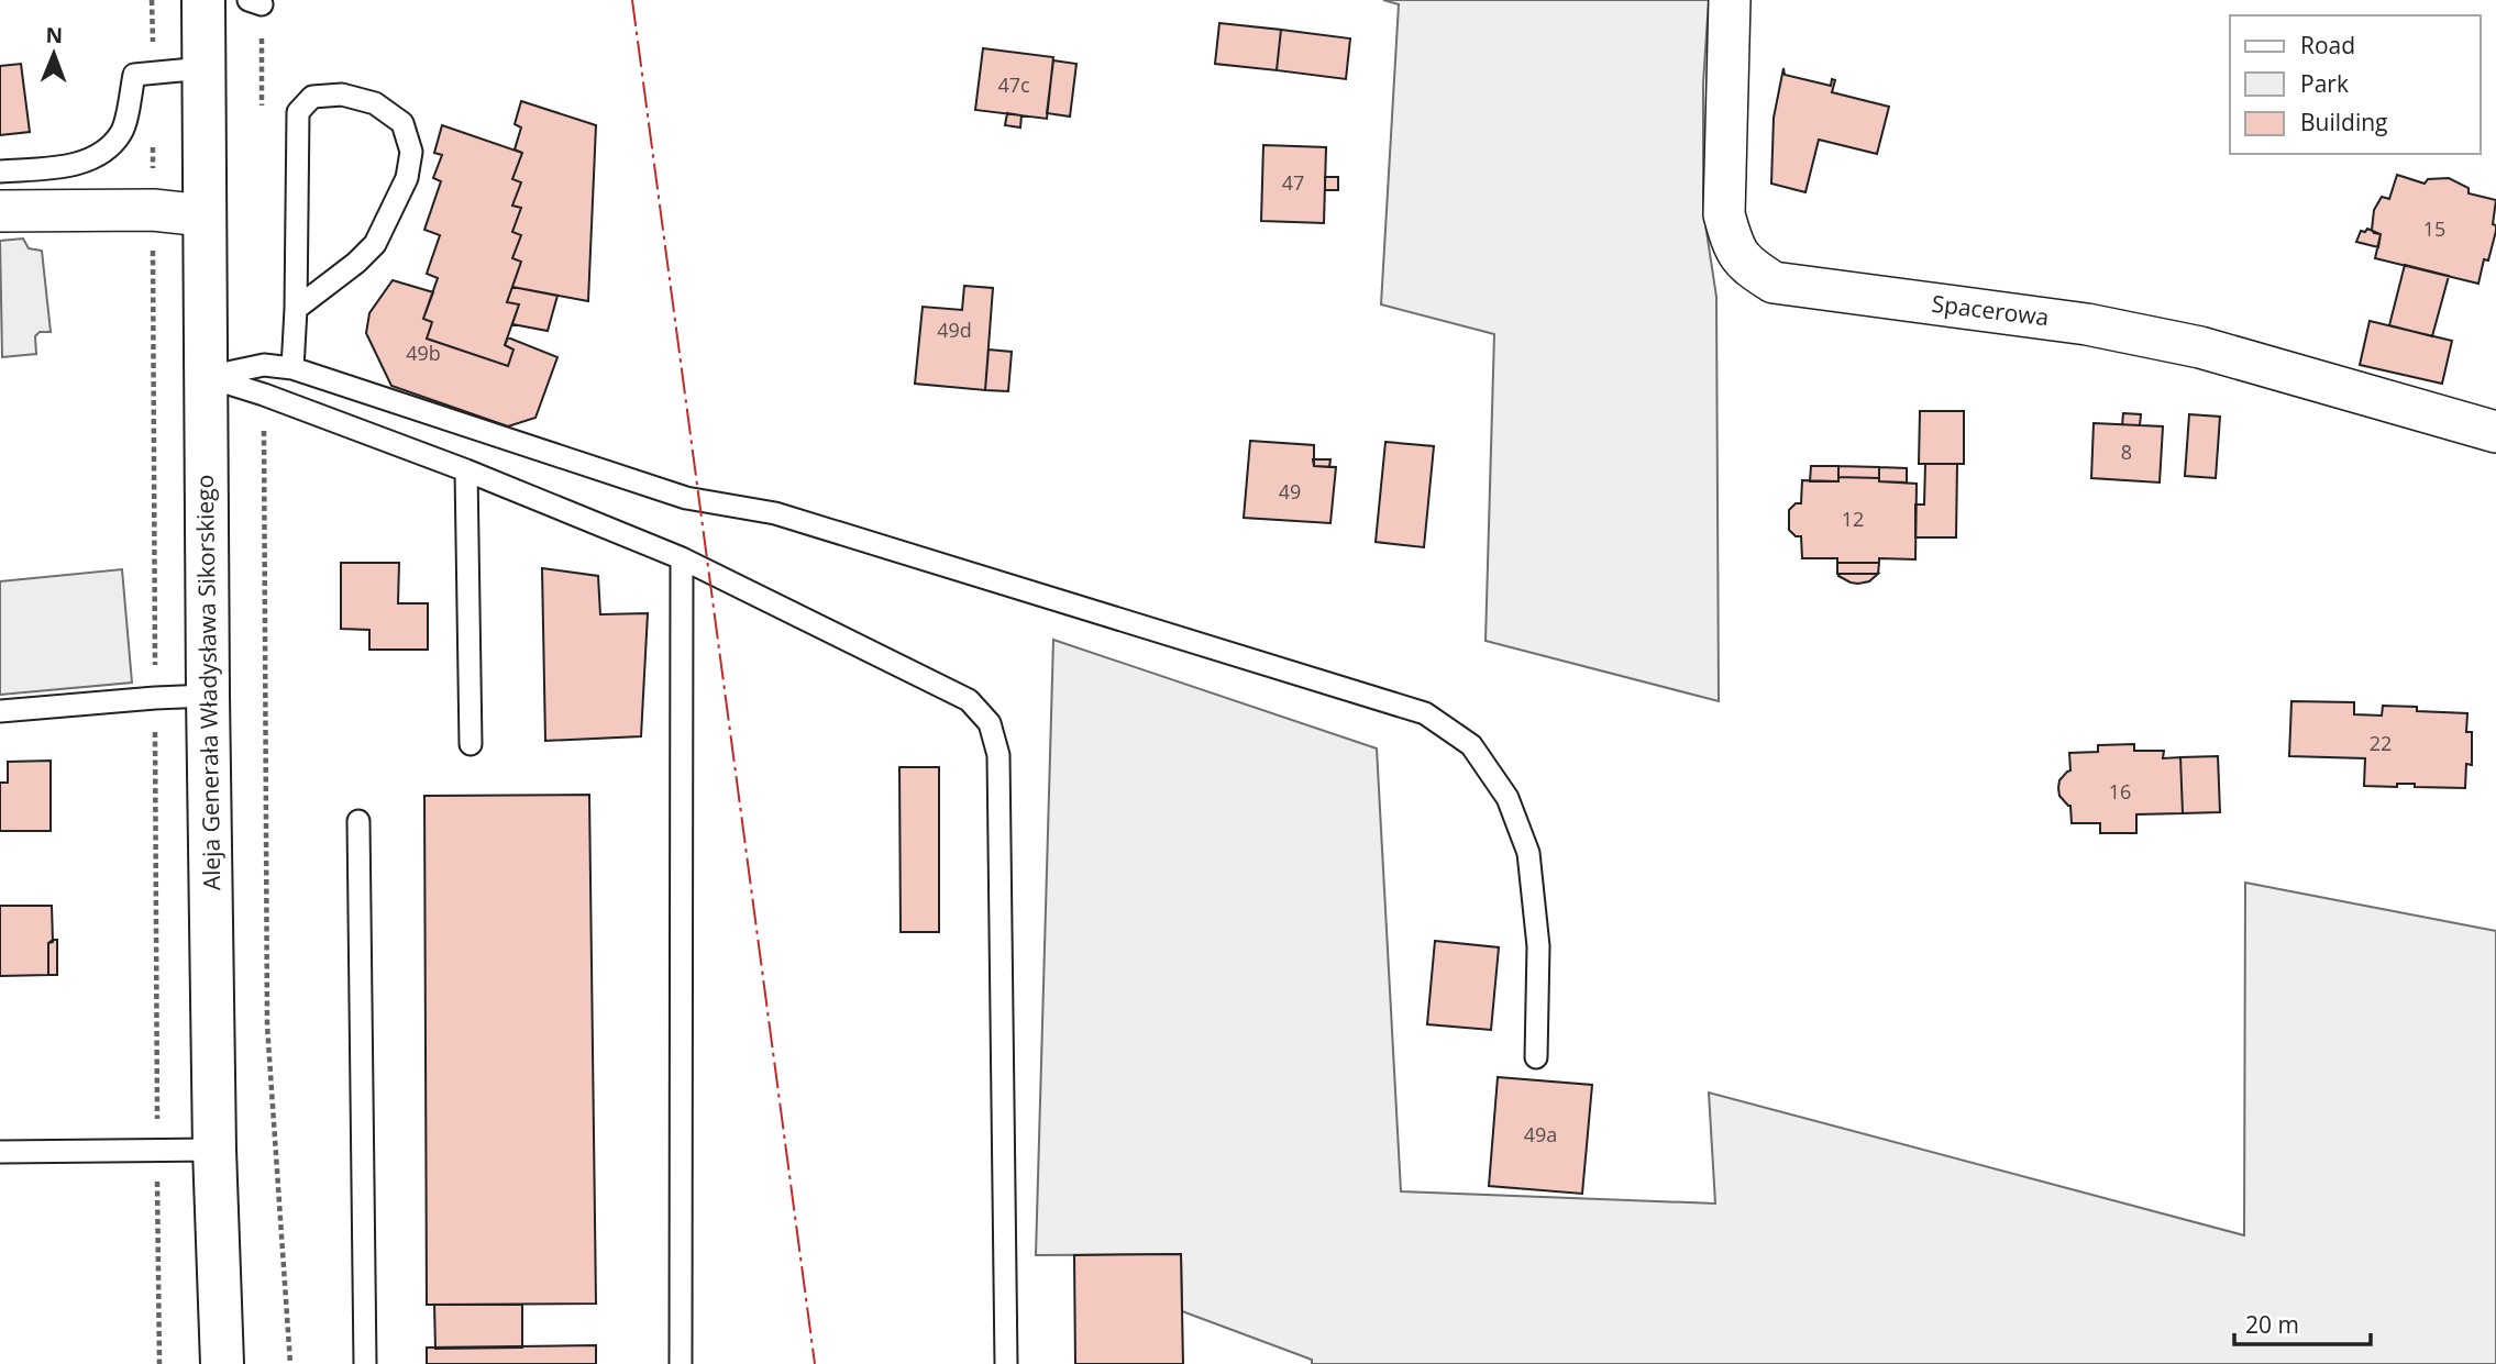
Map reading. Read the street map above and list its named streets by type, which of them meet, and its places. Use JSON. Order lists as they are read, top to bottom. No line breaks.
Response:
{"streets":{"main road":["Aleja Generała Władysława Sikorskiego"],"street":["Spacerowa"]},"house_numbers":["47c","47","15","49d","49b","8","49","12","22","16","49a"],"legend":["Road","Park","Building"],"scale_bar":"20 m","north":"top"}
